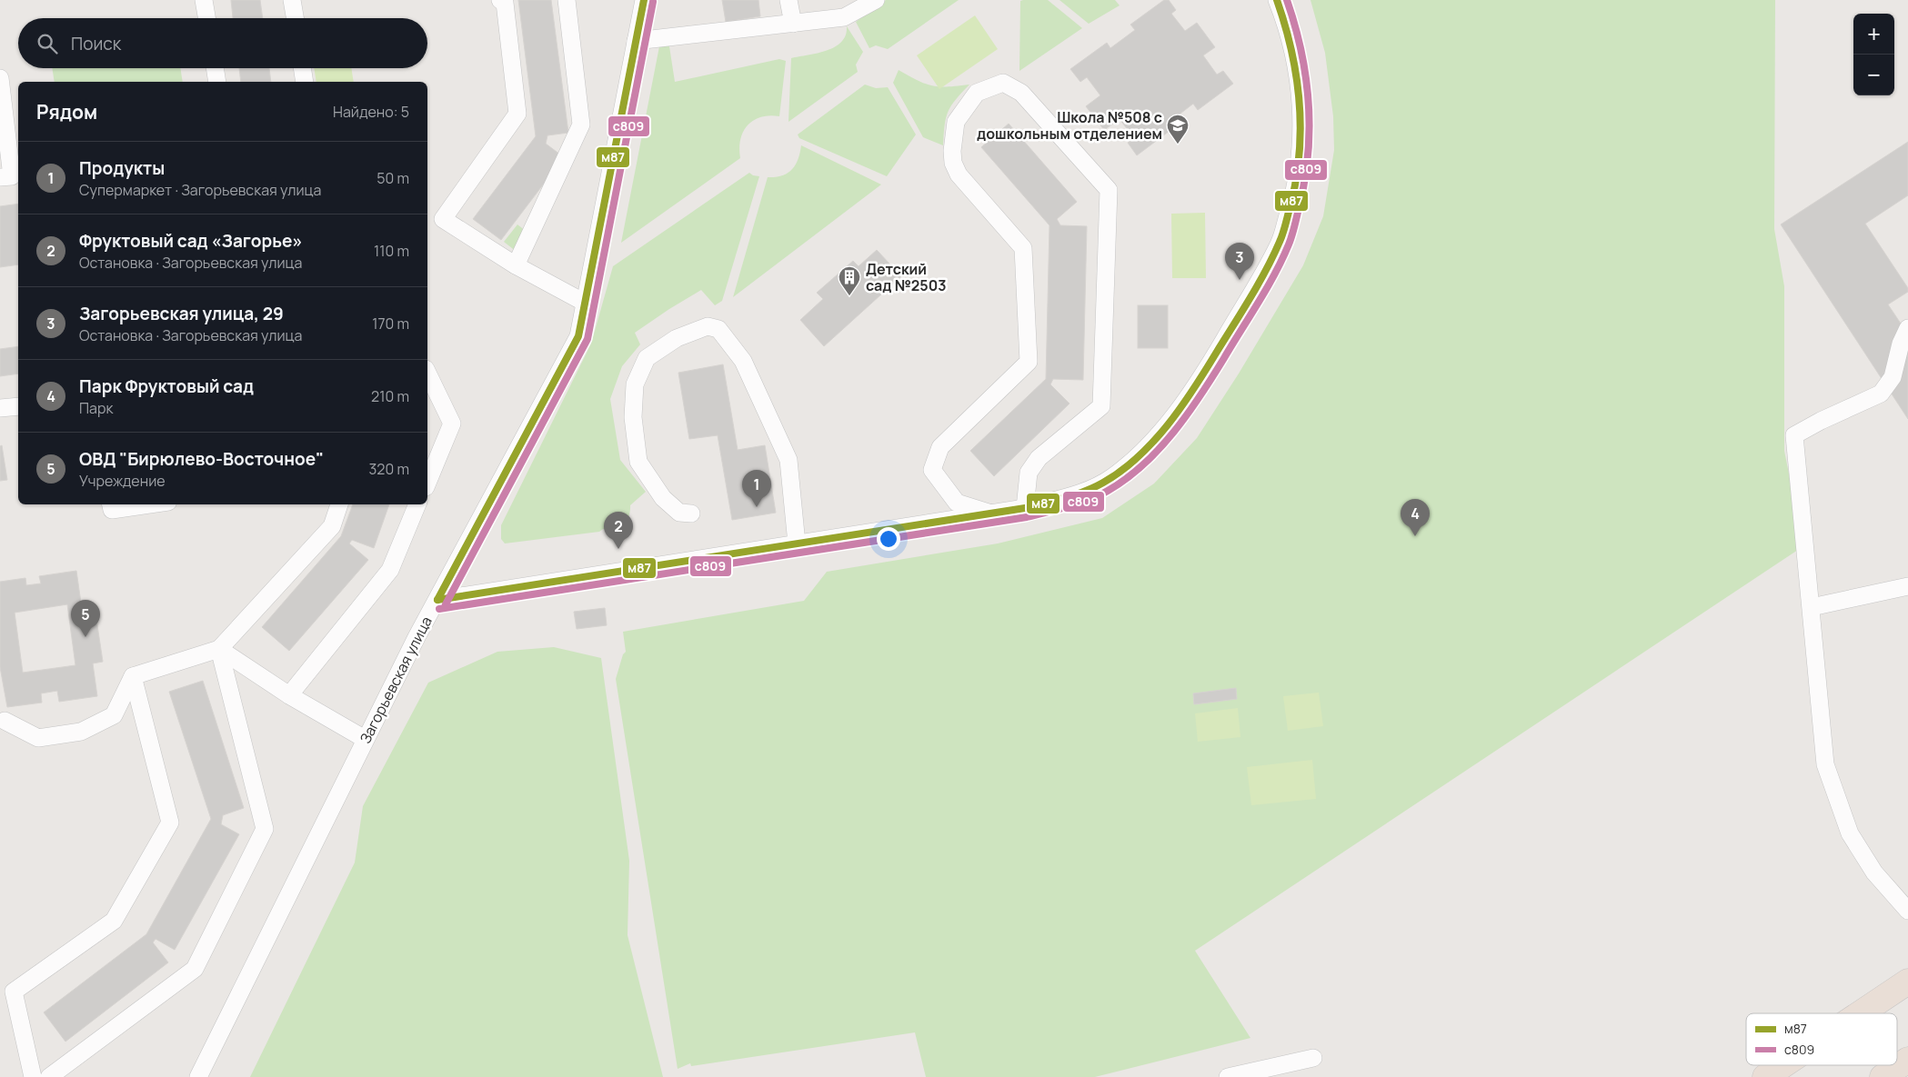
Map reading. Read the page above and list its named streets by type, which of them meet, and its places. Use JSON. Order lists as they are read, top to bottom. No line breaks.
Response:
{"streets":{"street":["Загорьевская улица"]},"places":{"school or university":["Школа №508 с дошкольным отделением"],"building":["Детский сад №2503"]},"lines":["transit line м87","transit line с809"],"legend":["м87","с809"],"page":{"map_buttons":["+","−"],"search":"Поиск","heading":["Рядом","Найдено: 5"],"list":[{"mark":"1","name":"Продукты","note":"Супермаркет · Загорьевская улица","value":"50 m"},{"mark":"2","name":"Фруктовый сад «Загорье»","note":"Остановка · Загорьевская улица","value":"110 m"},{"mark":"3","name":"Загорьевская улица, 29","note":"Остановка · Загорьевская улица","value":"170 m"},{"mark":"4","name":"Парк Фруктовый сад","note":"Парк","value":"210 m"},{"mark":"5","name":"ОВД \"Бирюлево-Восточное\"","note":"Учреждение","value":"320 m"}],"pins":["3","1","4","2","5"]}}
